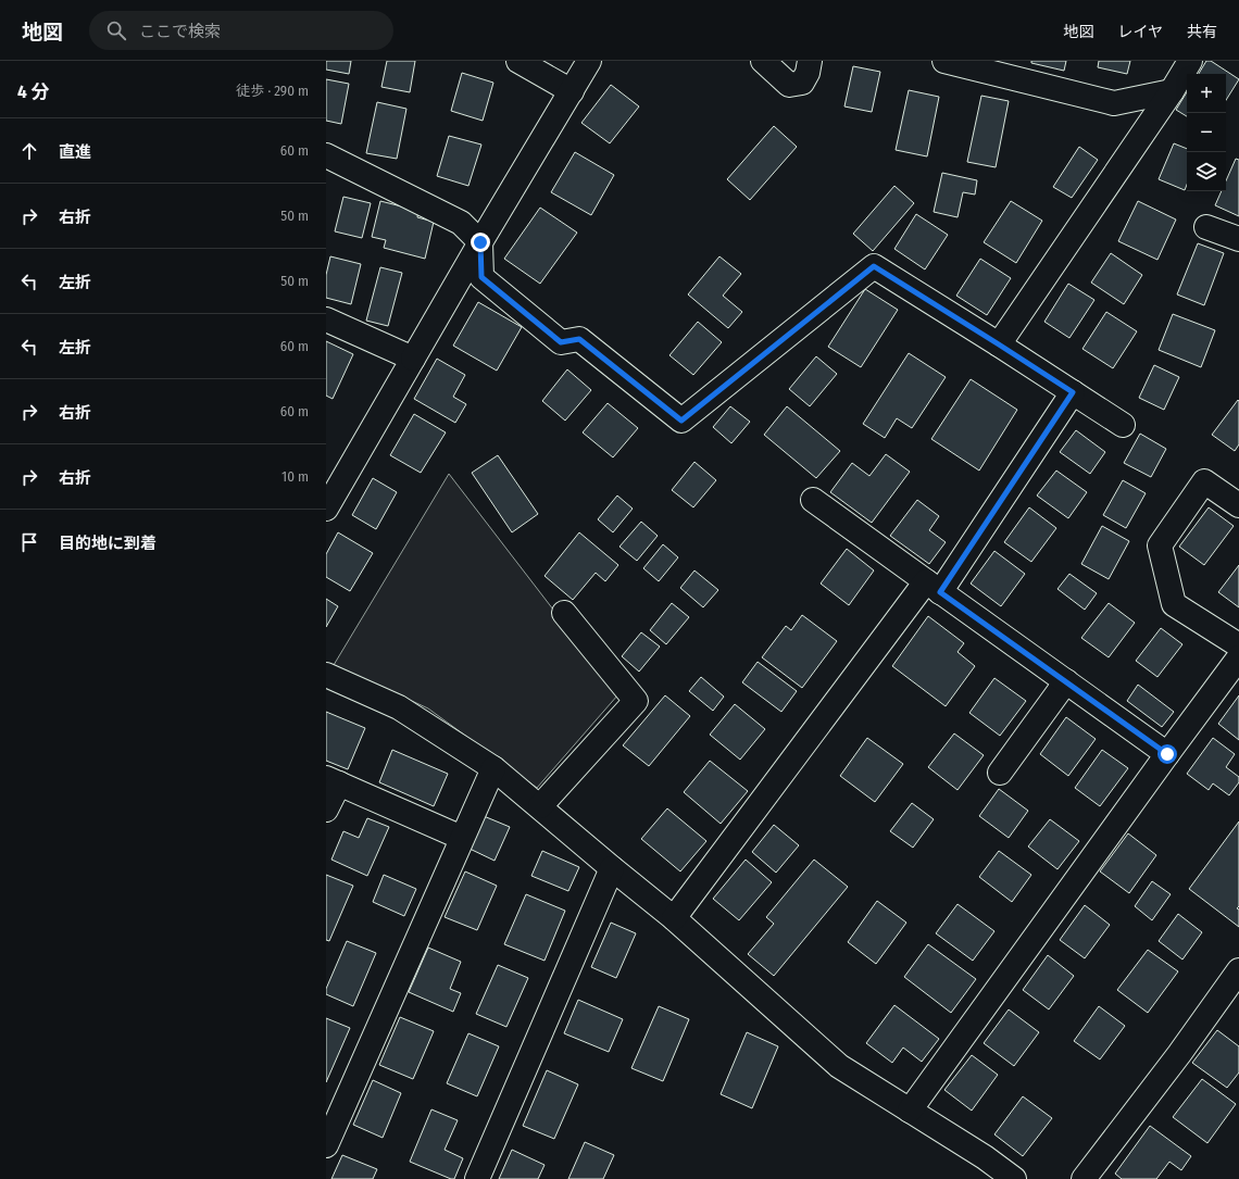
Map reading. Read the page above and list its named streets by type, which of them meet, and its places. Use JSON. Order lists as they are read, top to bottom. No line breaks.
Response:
{"page":{"header":"地図","search":"ここで検索","nav":["地図","レイヤ","共有"],"heading":["4 分","徒歩 · 290 m"],"map_buttons":["+","−"],"list":[["直進","60 m"],["右折","50 m"],["左折","50 m"],["左折","60 m"],["右折","60 m"],["右折","10 m"],"目的地に到着"]}}
